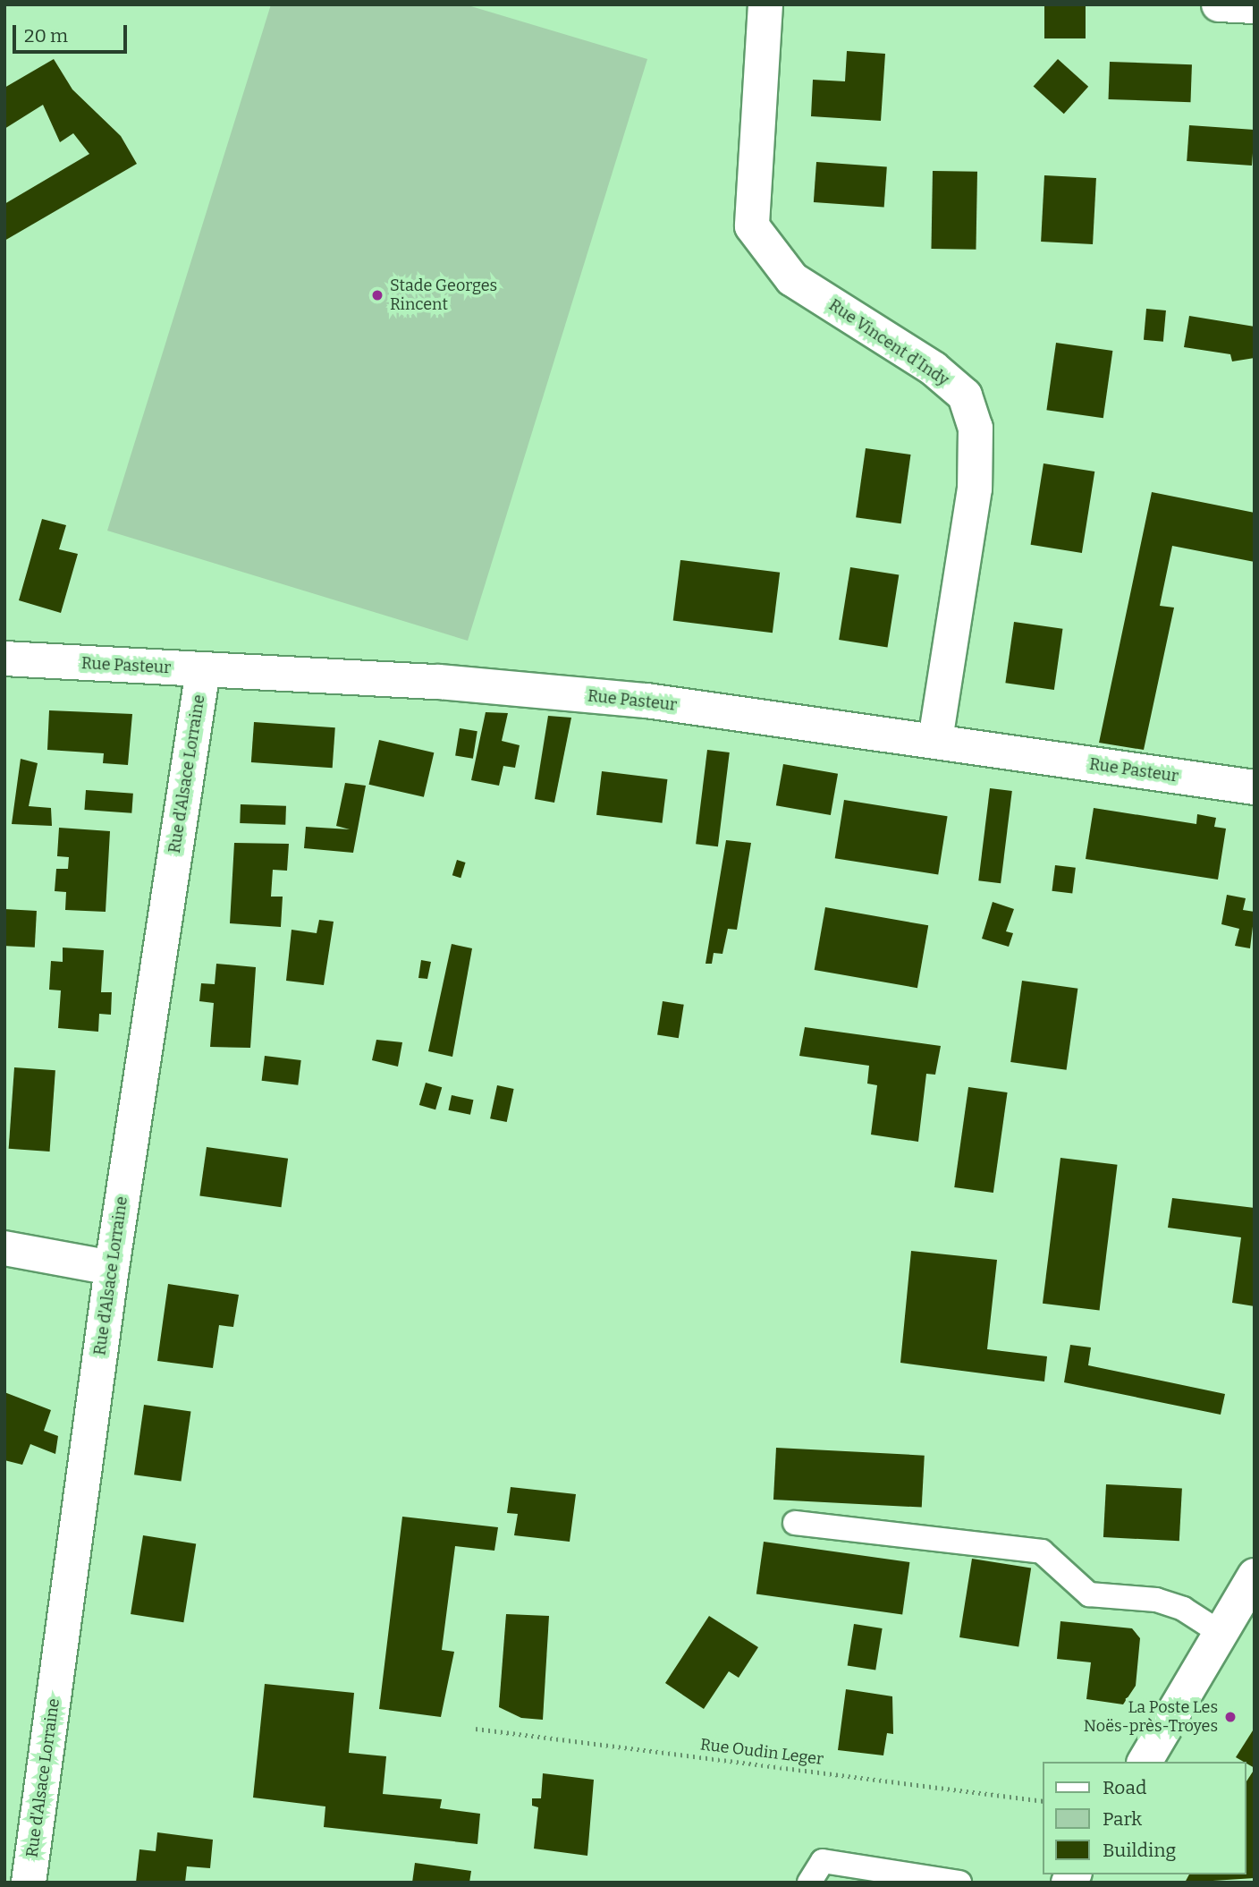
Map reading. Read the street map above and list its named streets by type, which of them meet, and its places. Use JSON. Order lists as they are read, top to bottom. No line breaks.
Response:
{"streets":{"street":["Rue Vincent d'Indy","Rue Pasteur","Rue d'Alsace Lorraine"],"path":["Rue Oudin Leger"]},"crossings":[["Rue Vincent d'Indy","Rue Pasteur"],["Rue Pasteur","Rue d'Alsace Lorraine"]],"places":["Stade Georges Rincent","La Poste Les Noës-près-Troyes"],"legend":["Road","Park","Building"],"scale_bar":"20 m"}
